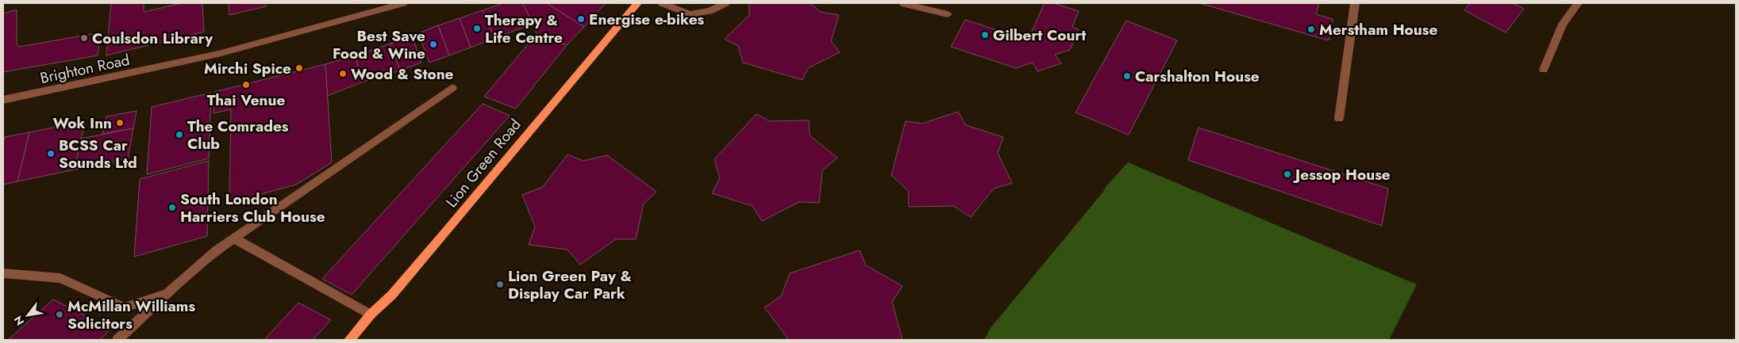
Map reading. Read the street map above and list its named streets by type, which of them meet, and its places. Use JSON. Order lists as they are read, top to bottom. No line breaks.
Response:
{"streets":{"main road":["Lion Green Road"],"street":["Brighton Road"]},"places":["Energise e-bikes","Therapy & Life Centre","Merstham House","Gilbert Court","Coulsdon Library","Best Save Food & Wine","Mirchi Spice","Wood & Stone","Carshalton House","Thai Venue","Wok Inn","The Comrades Club","BCSS Car Sounds Ltd","Jessop House","South London Harriers Club House","Lion Green Pay & Display Car Park","McMillan Williams Solicitors"],"north":"bottom left"}
